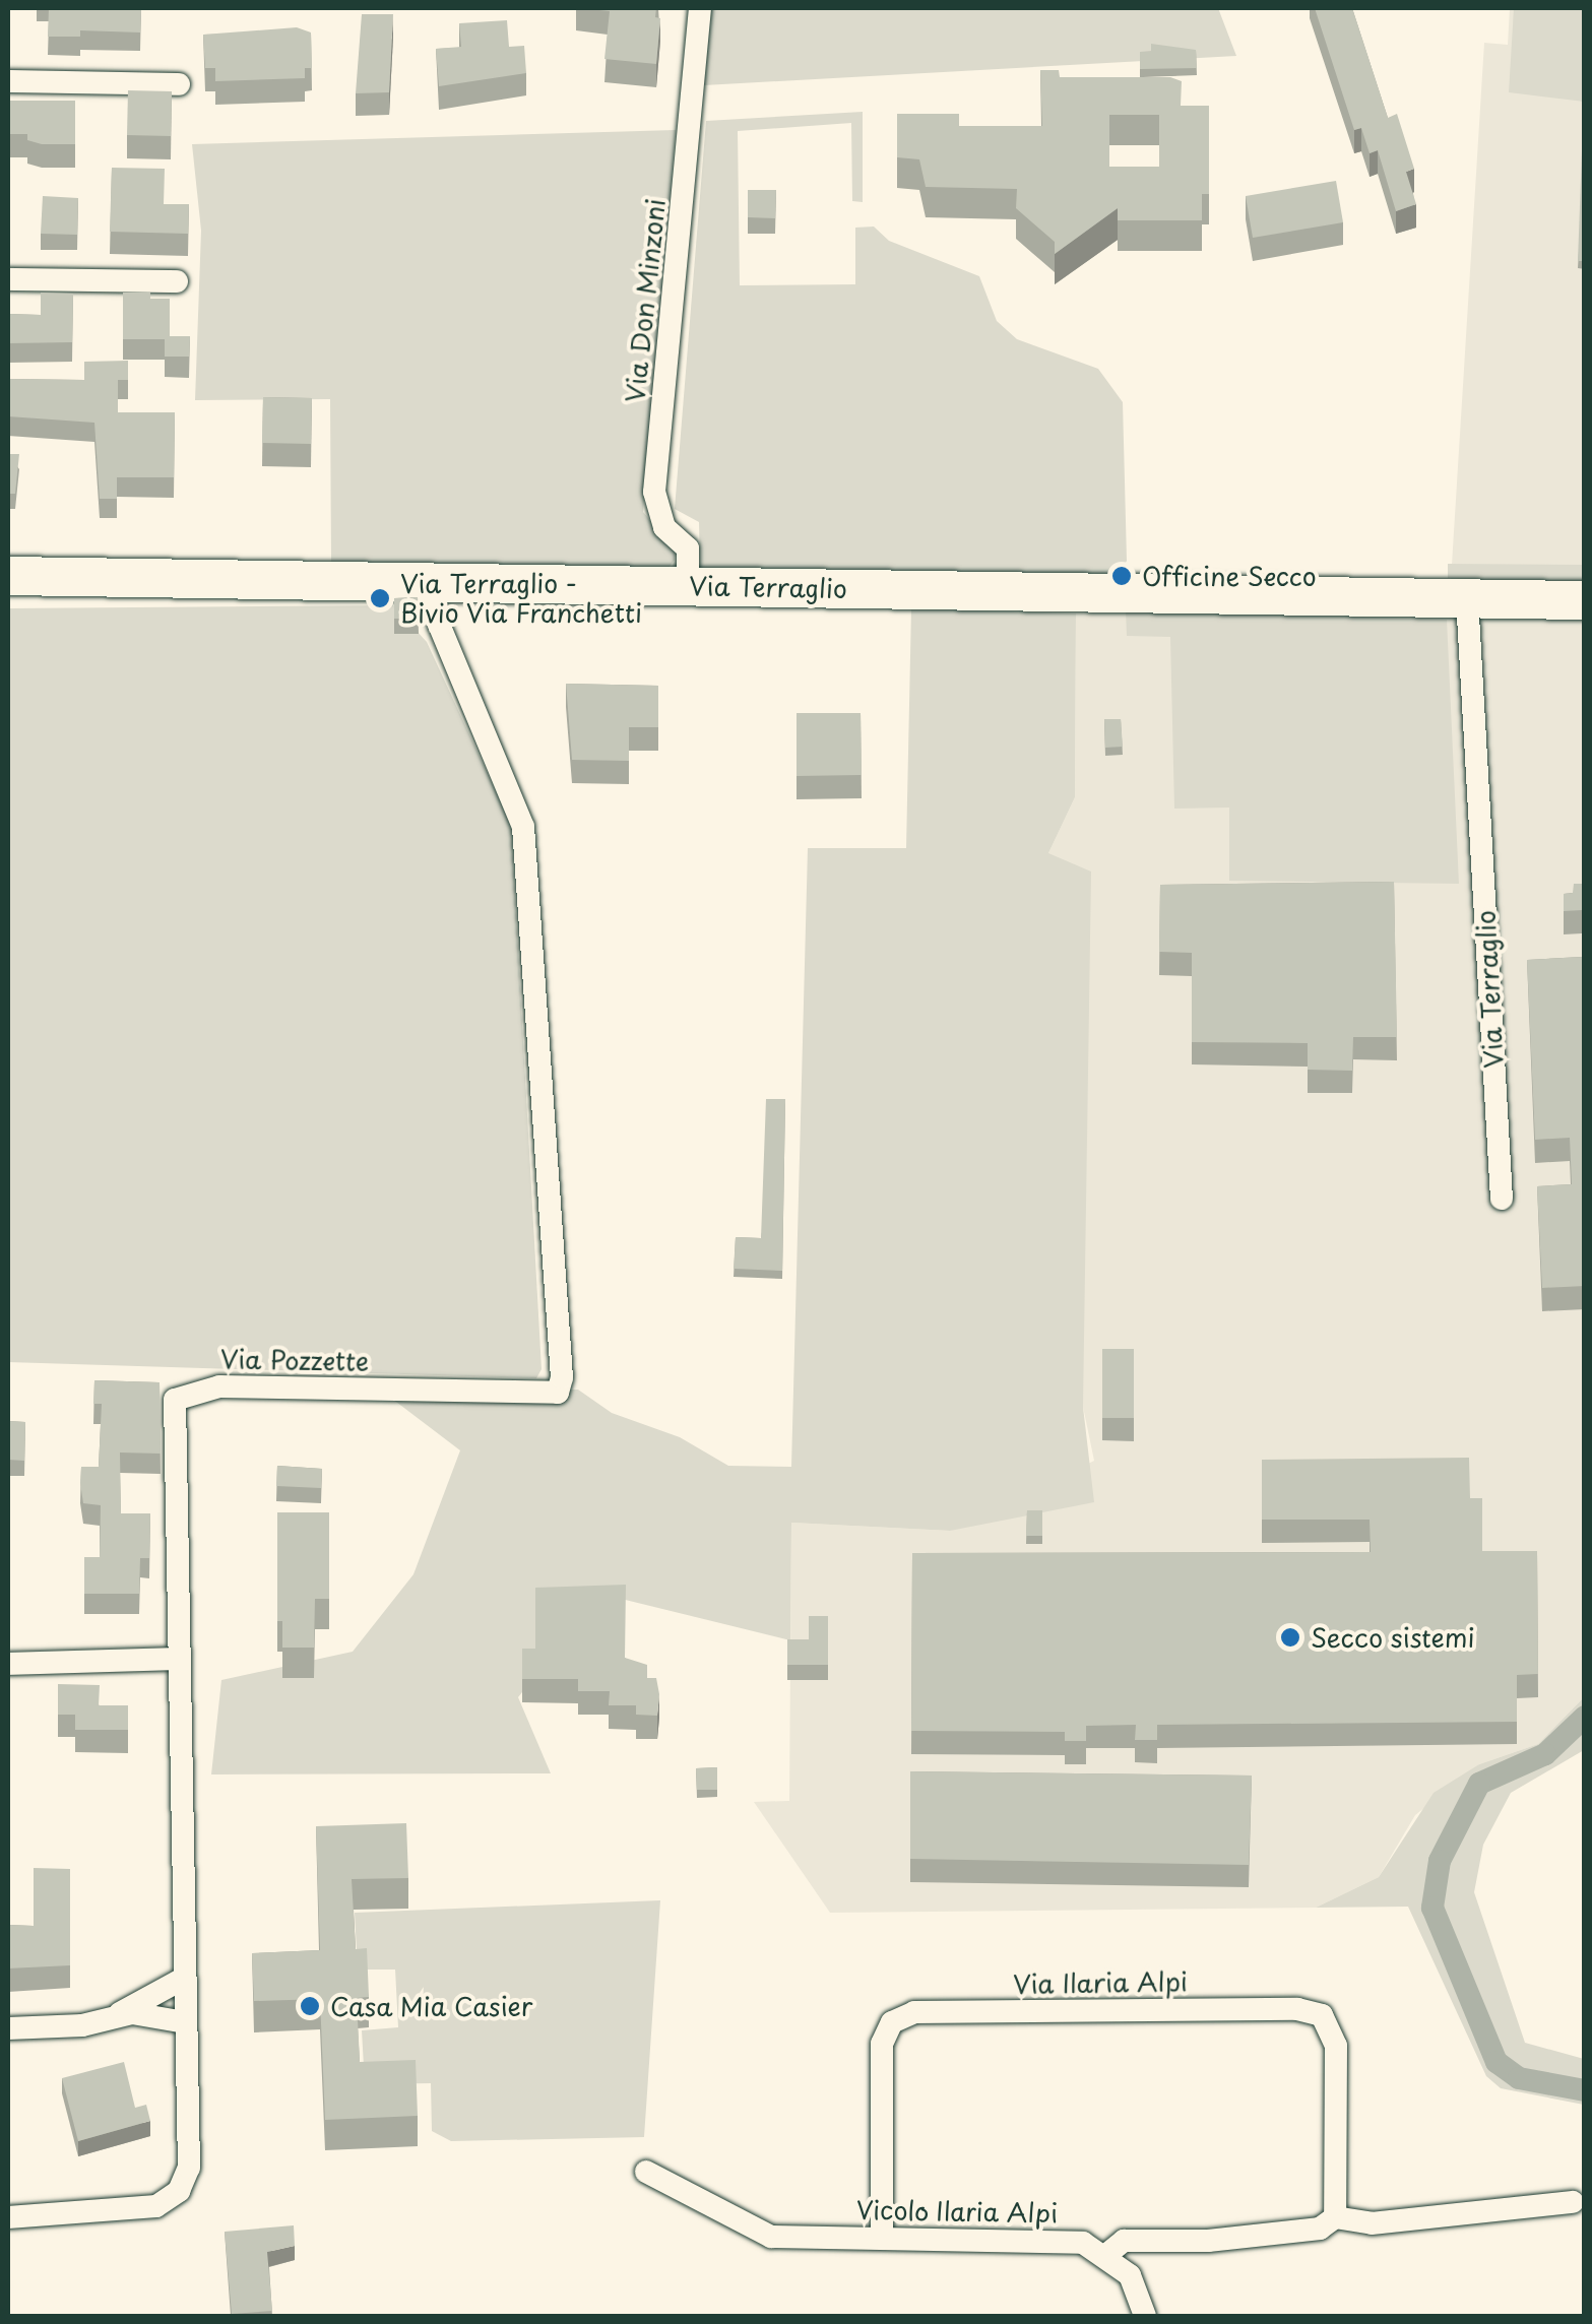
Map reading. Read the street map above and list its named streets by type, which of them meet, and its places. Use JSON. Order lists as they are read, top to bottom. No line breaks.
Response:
{"streets":{"main road":["Via Terraglio"],"street":["Via Don Minzoni","Via Pozzette","Via Ilaria Alpi","Vicolo Ilaria Alpi"]},"crossings":[["Via Don Minzoni","Via Terraglio"],["Via Terraglio","Via Pozzette"],["Via Ilaria Alpi","Vicolo Ilaria Alpi"]],"places":["Officine Secco","Via Terraglio - Bivio Via Franchetti","Secco sistemi","Casa Mia Casier"]}
